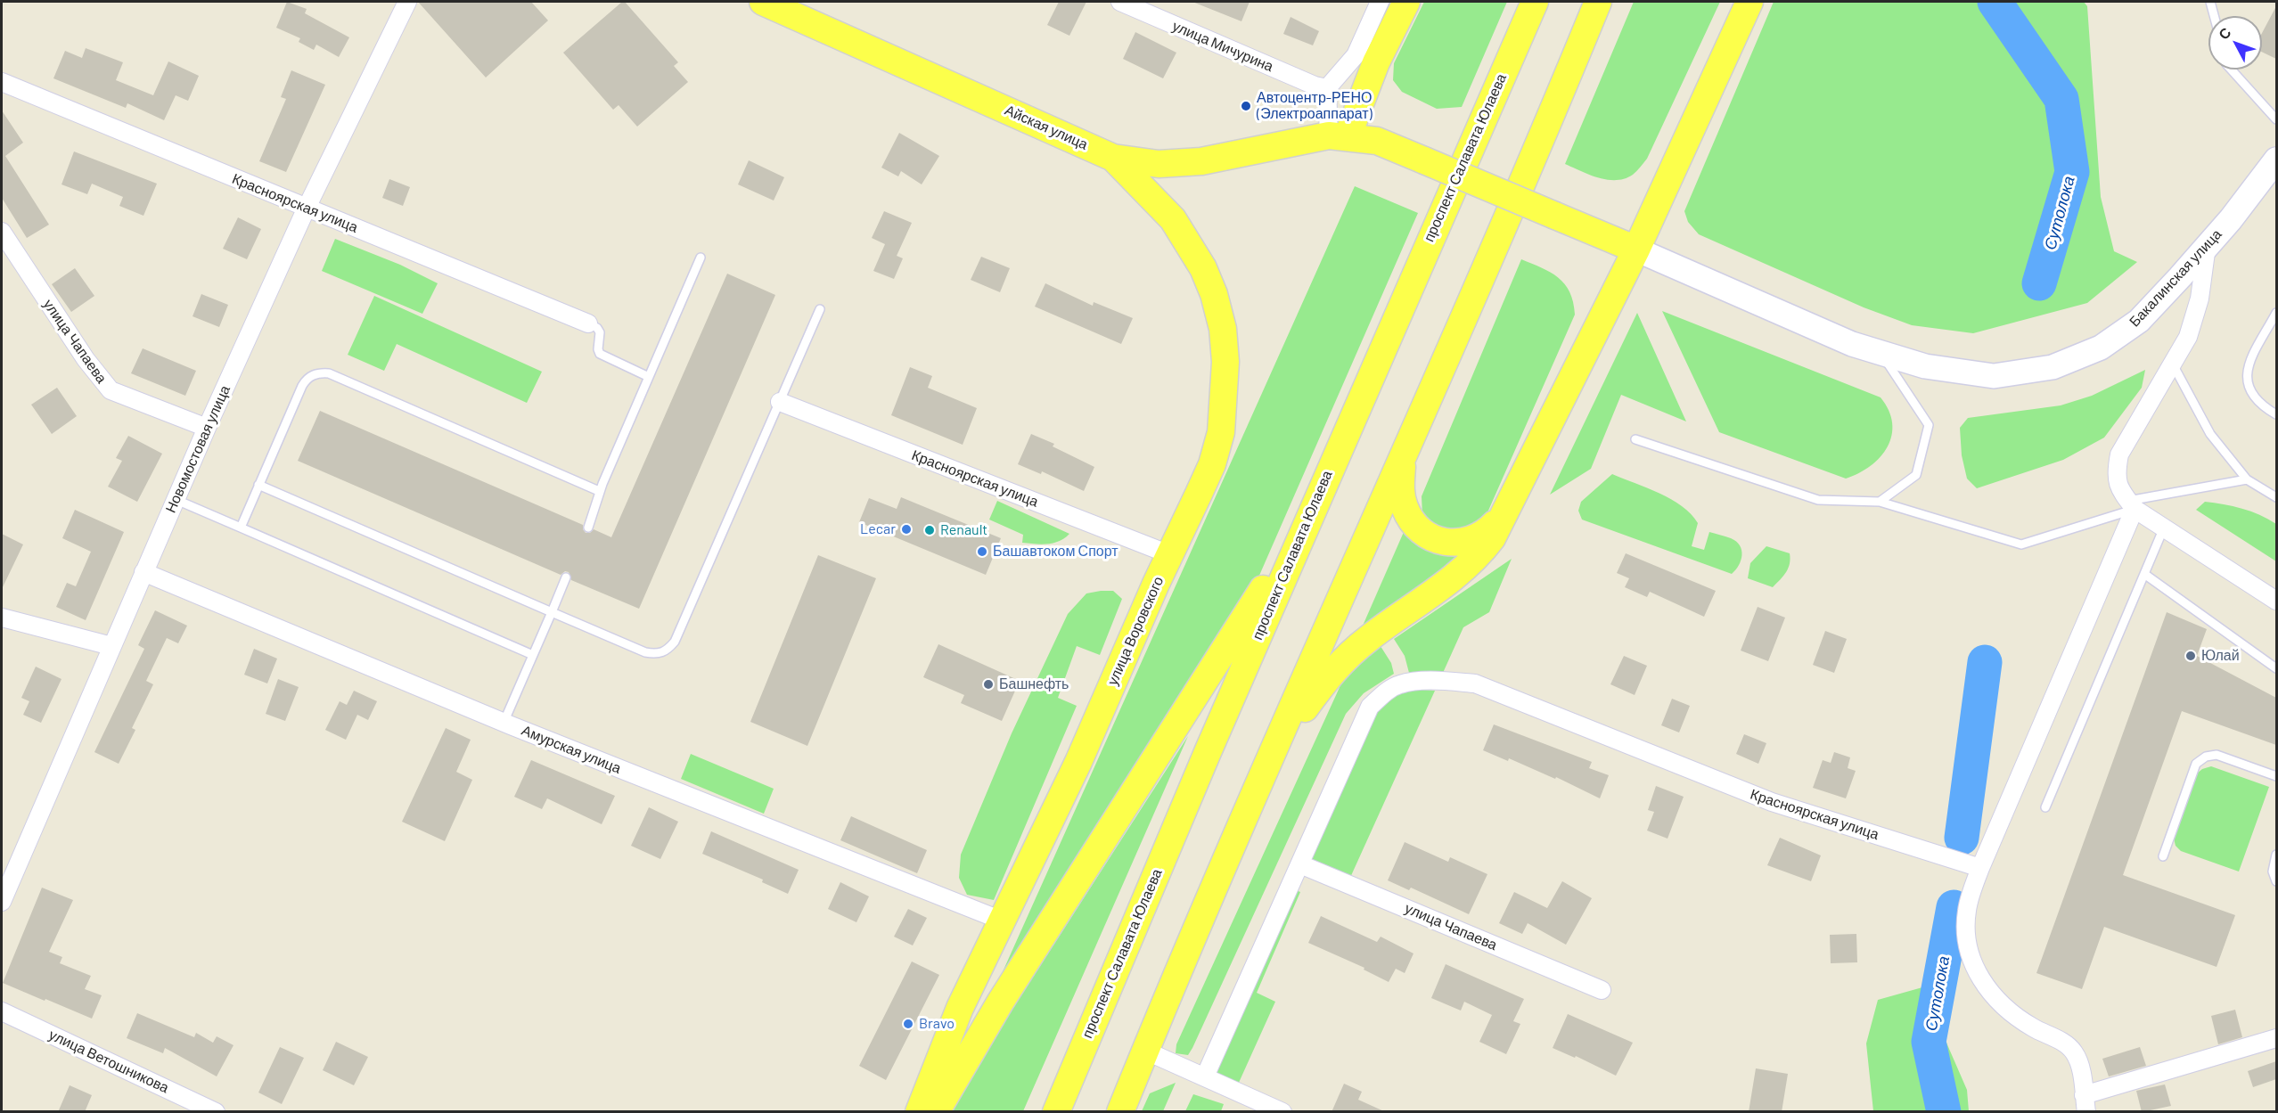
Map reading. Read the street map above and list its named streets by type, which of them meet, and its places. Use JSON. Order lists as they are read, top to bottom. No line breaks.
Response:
{"streets":{"main road":["Айская улица","проспект Салавата Юлаева","Бакалинская улица","улица Воровского"],"street":["улица Мичурина","Красноярская улица","улица Чапаева","Новомостовая улица","Амурская улица","улица Ветошникова"]},"crossings":[["Айская улица","улица Воровского"],["Красноярская улица","улица Чапаева"],["Красноярская улица","Новомостовая улица"],["Красноярская улица","улица Воровского"],["улица Чапаева","Новомостовая улица"],["Новомостовая улица","Амурская улица"],["улица Воровского","Амурская улица"]],"water":["Сутолока"],"places":["Автоцентр-РЕНО (Электроаппарат)","Lecar","Renault","Башавтоком Спорт","Юлай","Башнефть","Bravo"],"north":"top left"}
